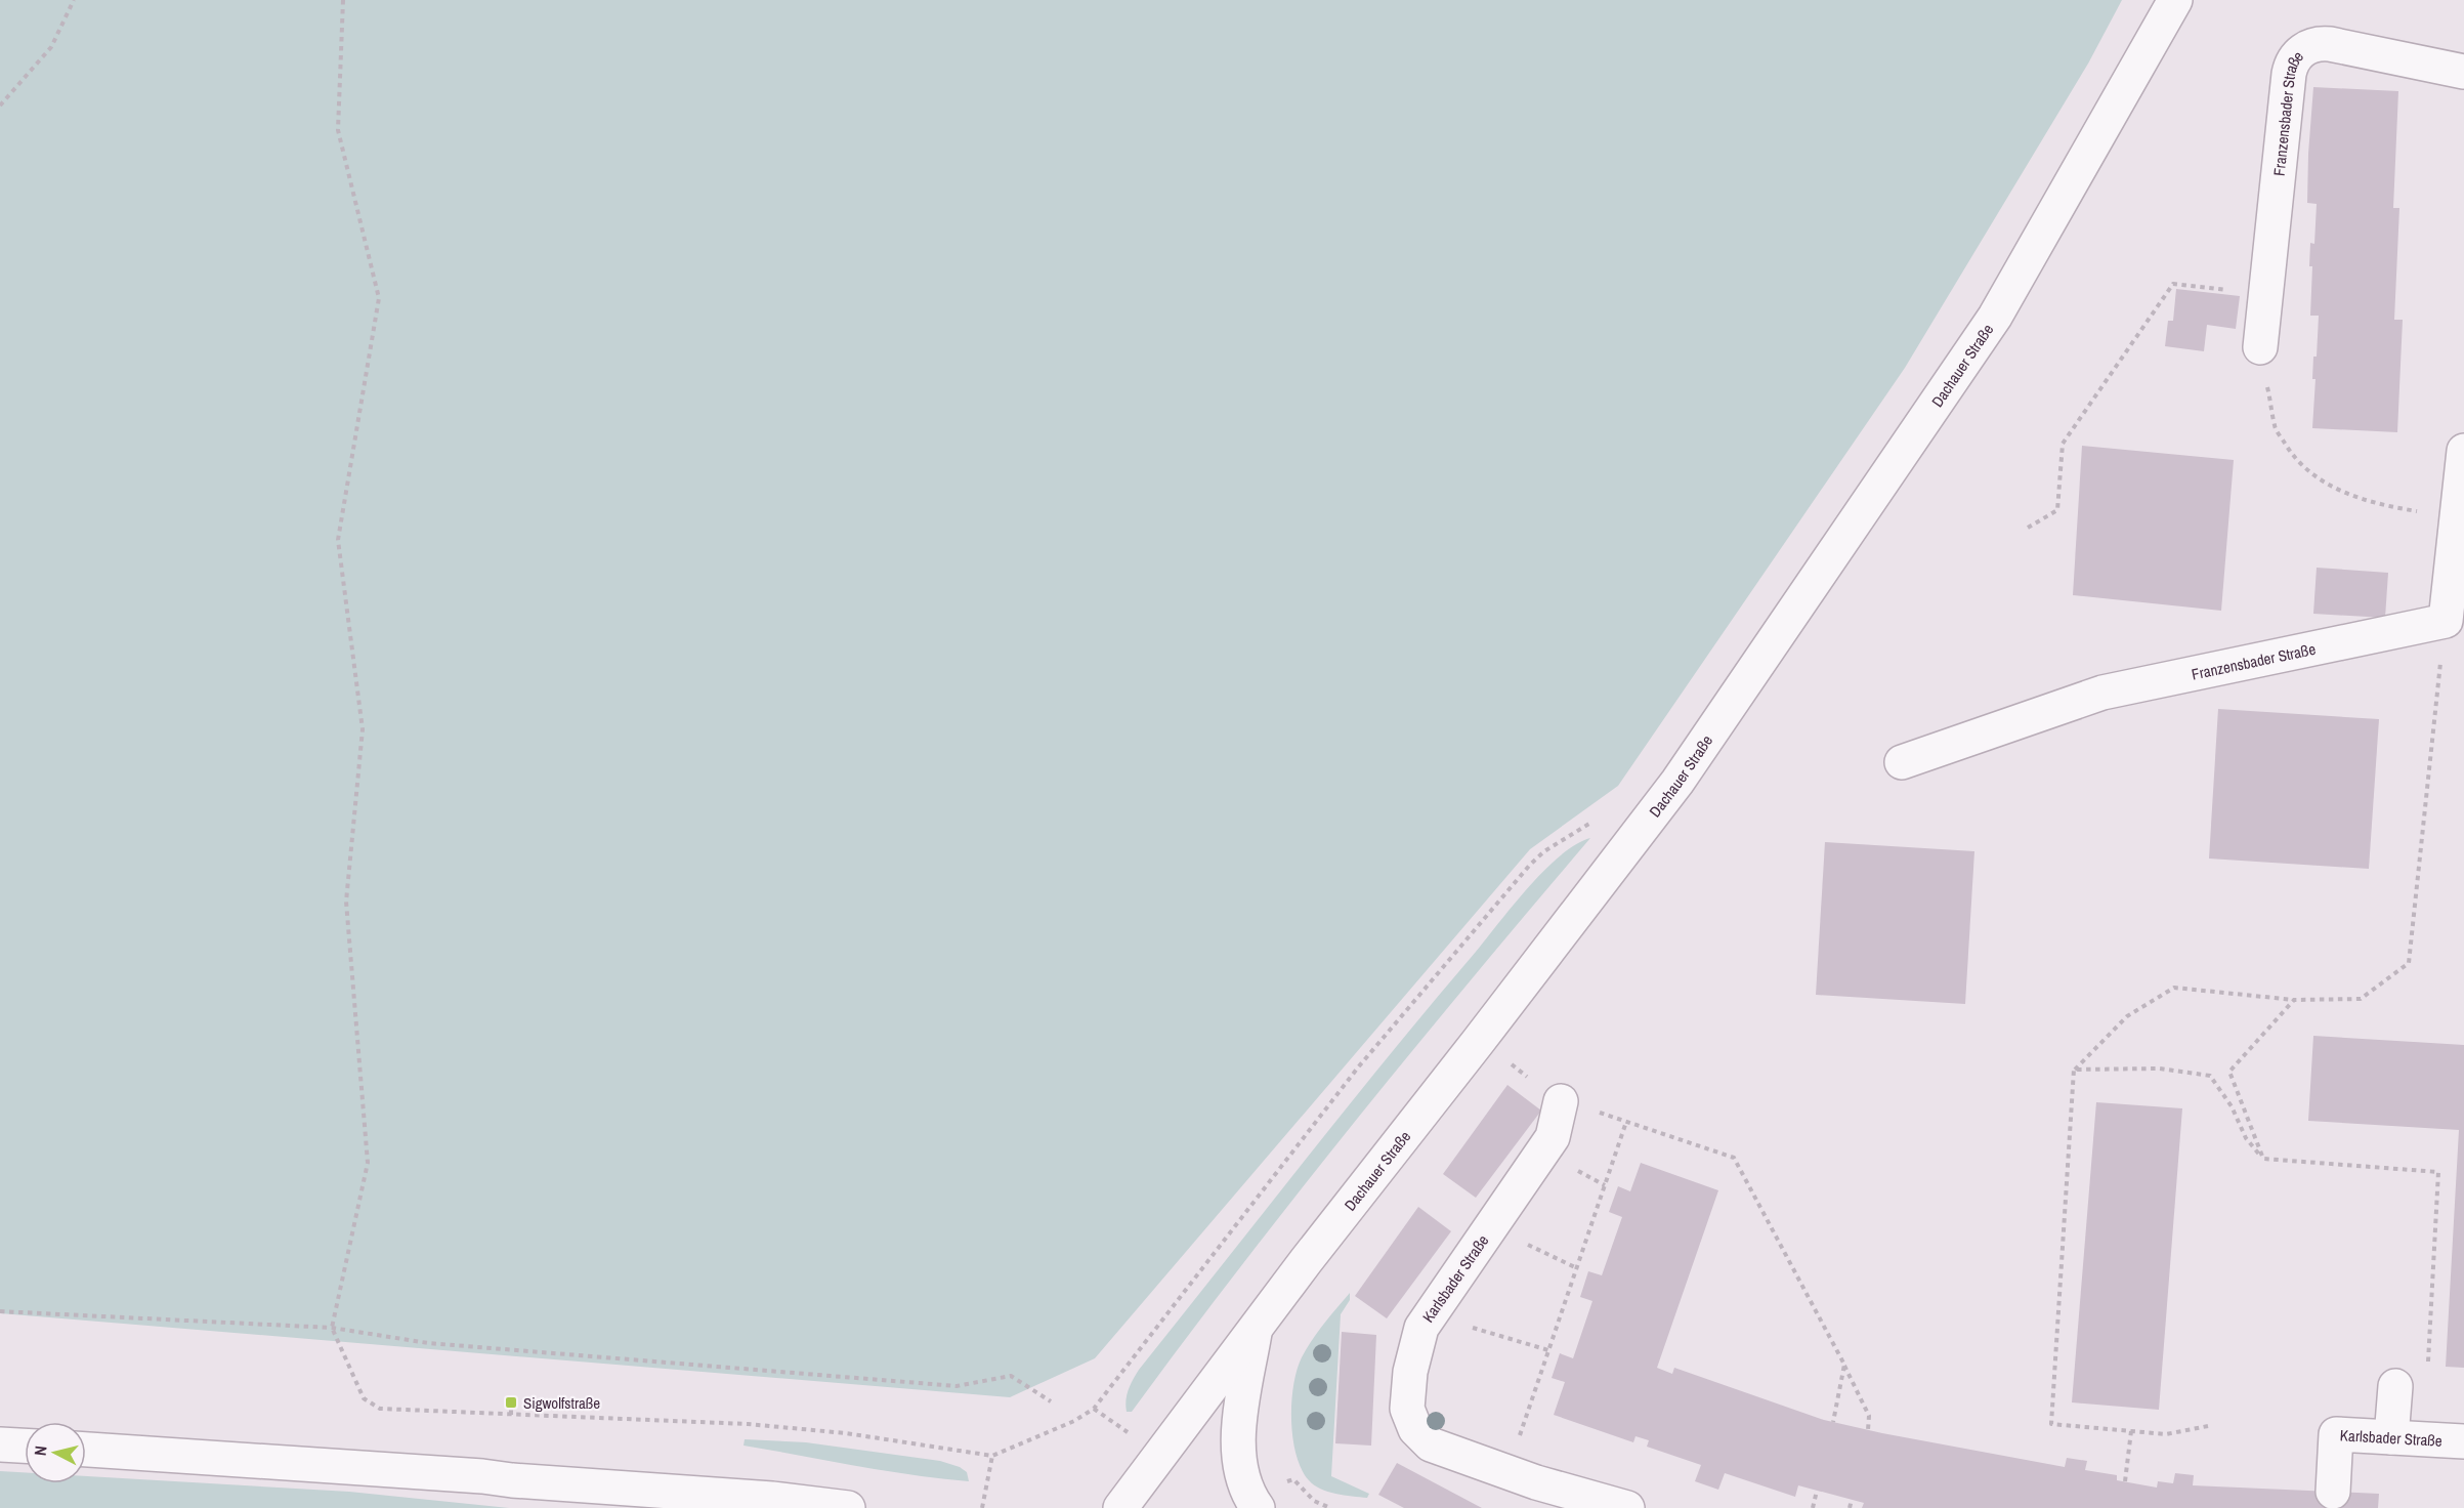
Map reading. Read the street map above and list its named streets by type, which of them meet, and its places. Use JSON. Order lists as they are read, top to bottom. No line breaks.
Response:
{"streets":{"street":["Franzensbader Straße","Dachauer Straße","Karlsbader Straße"]},"places":{"transit":["Sigwolfstraße"]},"north":"left"}
